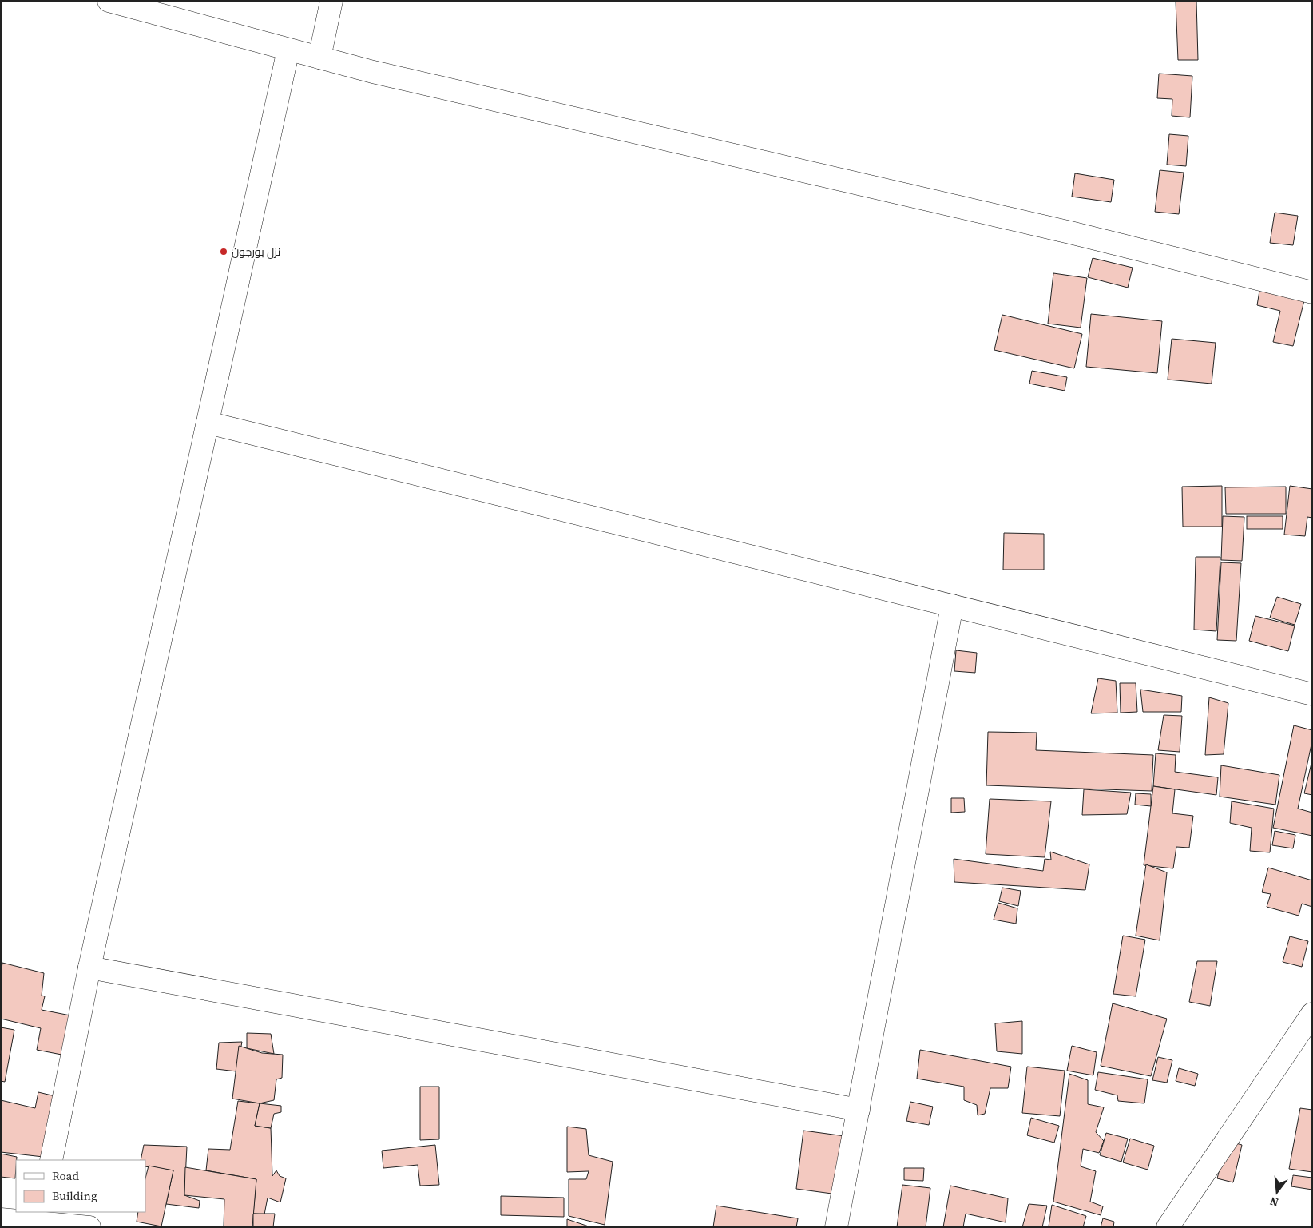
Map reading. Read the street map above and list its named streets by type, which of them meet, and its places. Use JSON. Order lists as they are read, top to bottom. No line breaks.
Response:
{"places":["نزل بورجون"],"legend":["Road","Building"],"north":"bottom"}
